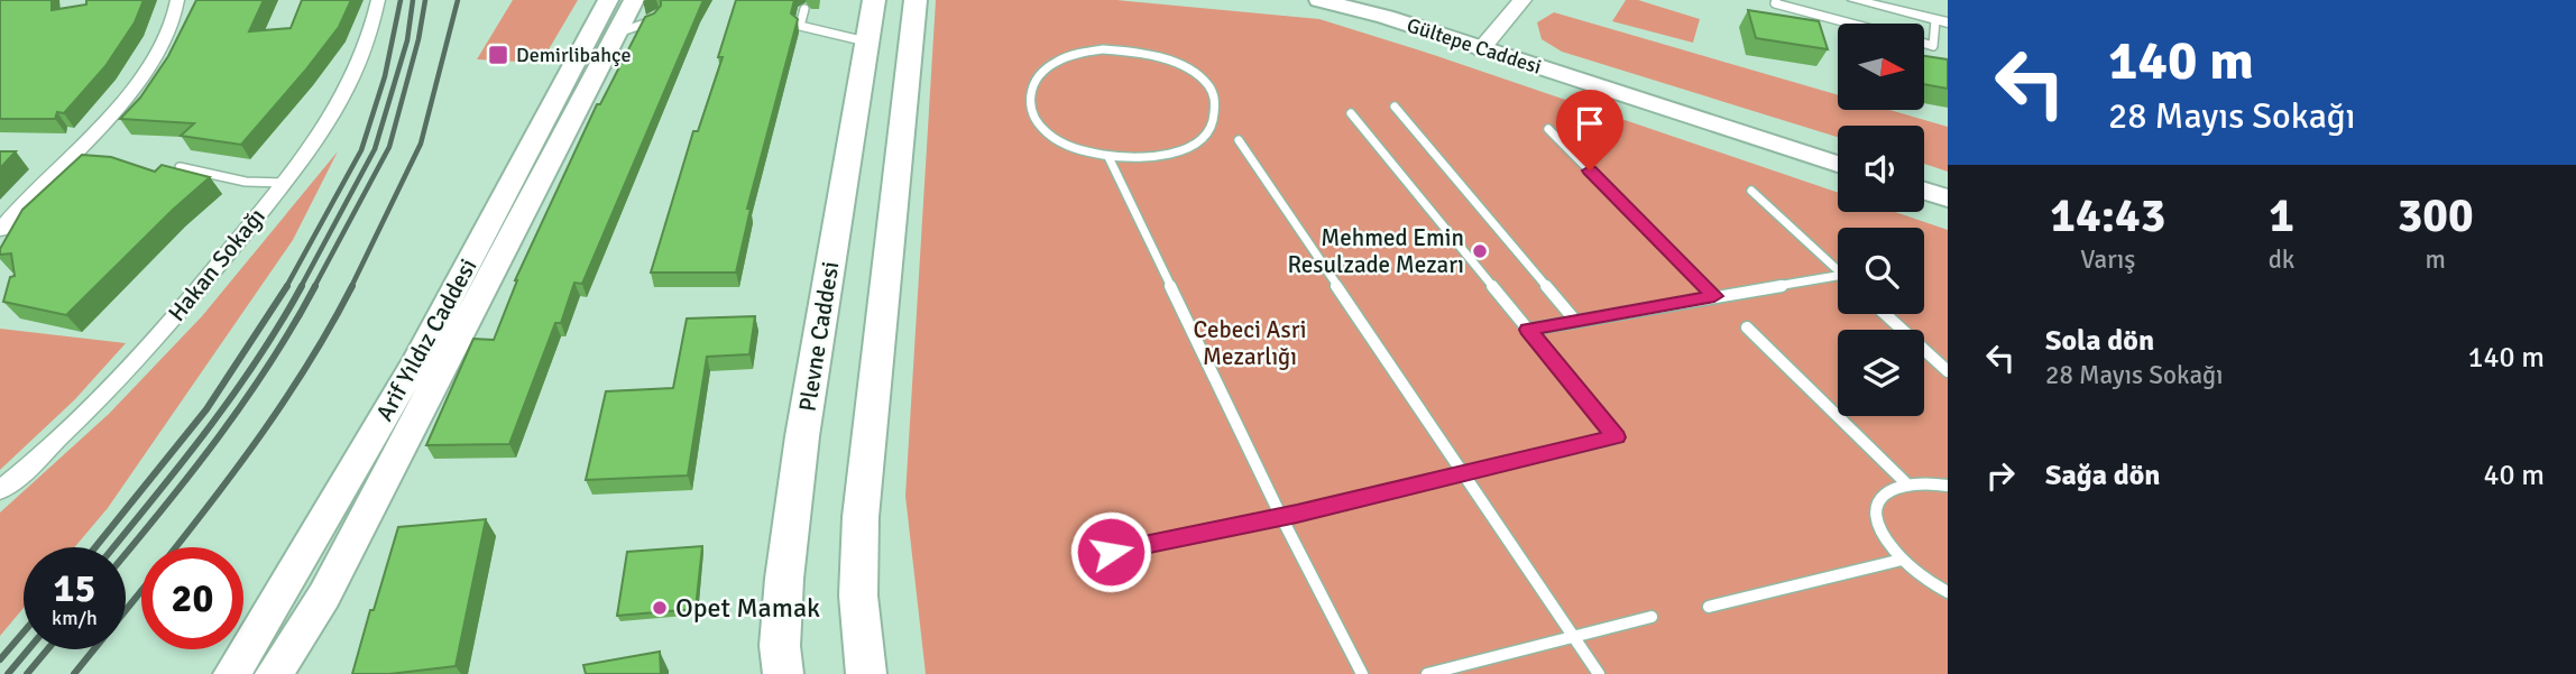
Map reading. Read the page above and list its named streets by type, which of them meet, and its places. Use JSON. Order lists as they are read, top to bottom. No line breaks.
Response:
{"streets":{"main road":["Gültepe Caddesi","Plevne Caddesi","Arif Yıldız Caddesi"],"street":["Hakan Sokağı"]},"parks":["Cebeci Asri Mezarlığı"],"places":{"transit":["Demirlibahçe"],"other":["Mehmed Emin Resulzade Mezarı","Opet Mamak"]},"north":"right","page":{"turn":["140 m","28 Mayıs Sokağı"],"eta":["14:43","Varış","1","dk","300","m"],"list":[{"name":"Sola dön","note":"28 Mayıs Sokağı","value":"140 m"},{"name":"Sağa dön","value":"40 m"}],"speed":"15 km/h","limit":"20"}}
